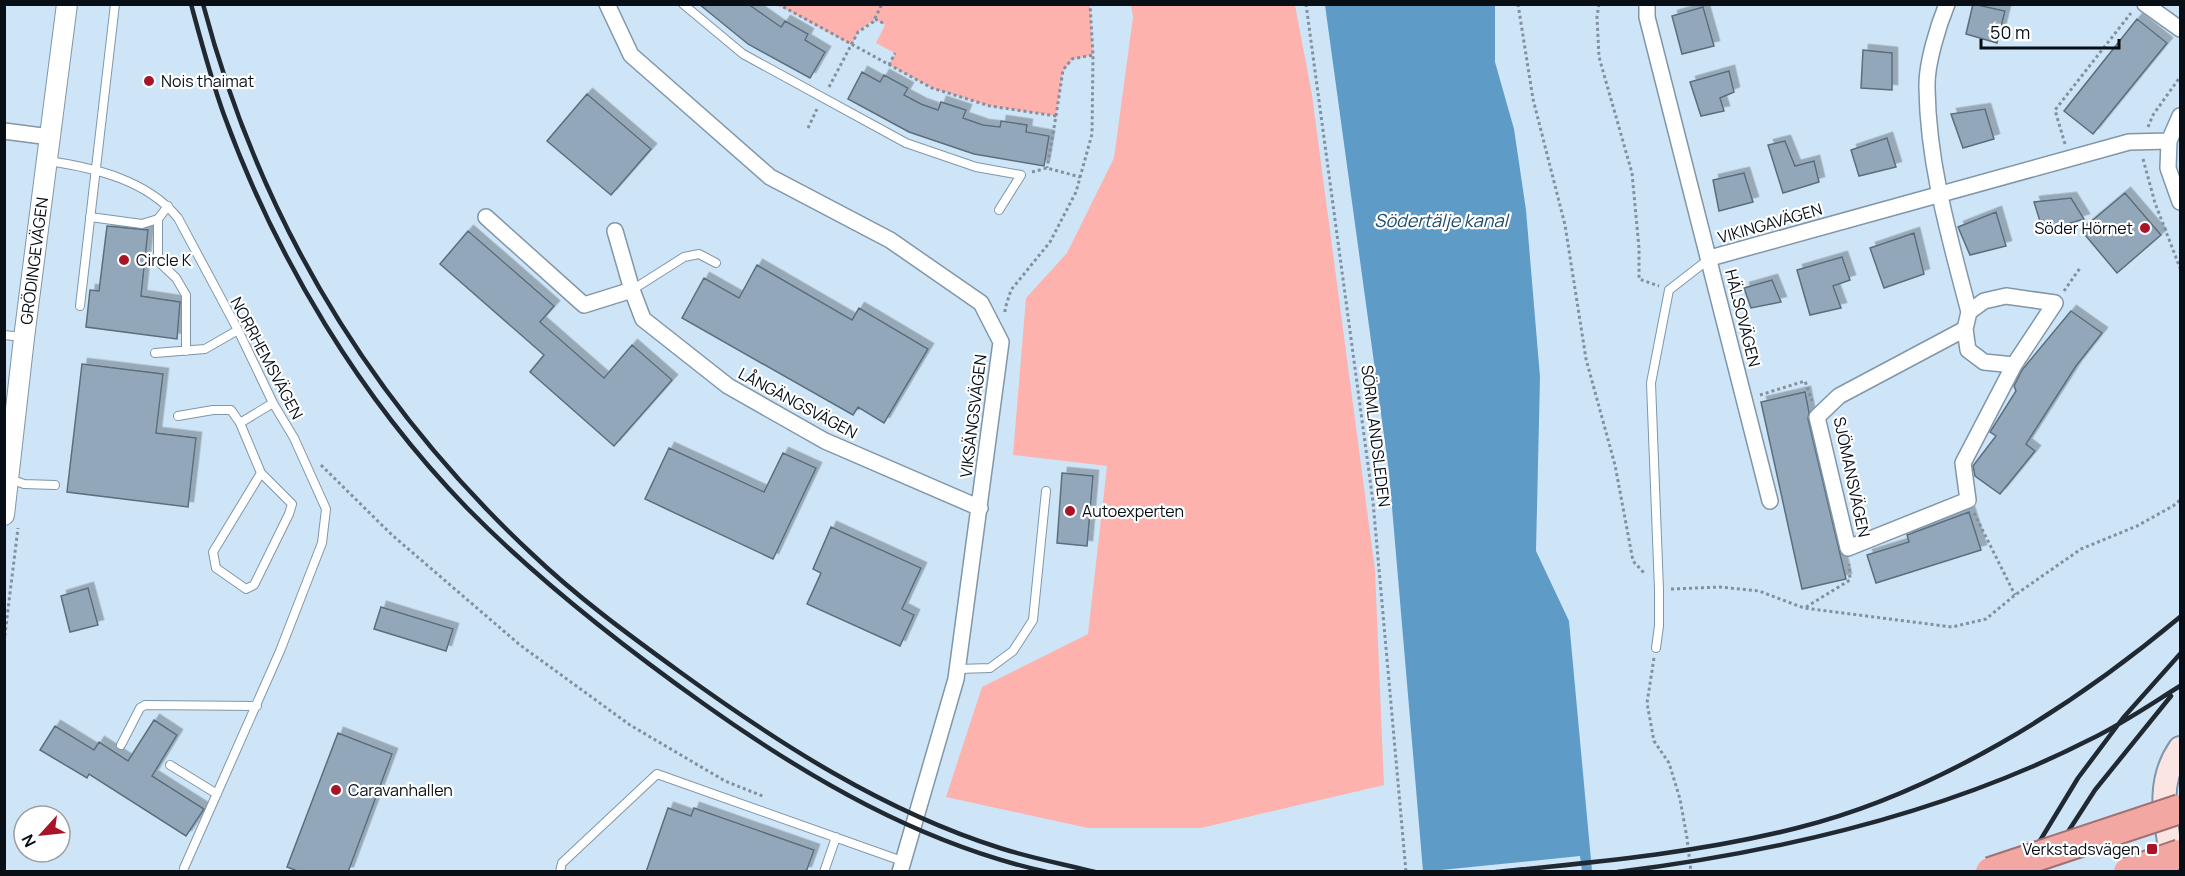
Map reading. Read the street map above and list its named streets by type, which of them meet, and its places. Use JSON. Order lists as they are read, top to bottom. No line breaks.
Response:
{"streets":{"street":["VIKINGAVÄGEN","GRÖDINGEVÄGEN","HÄLSOVÄGEN","LÅNGÄNGSVÄGEN","VIKSÄNGSVÄGEN","SJÖMANSVÄGEN"],"lane":["NORRHEMSVÄGEN"],"path":["SÖRMLANDSLEDEN"]},"crossings":[["VIKINGAVÄGEN","HÄLSOVÄGEN"],["GRÖDINGEVÄGEN","NORRHEMSVÄGEN"],["LÅNGÄNGSVÄGEN","VIKSÄNGSVÄGEN"]],"water":["Södertälje kanal"],"places":{"other":["Nois thaimat","Söder Hörnet","Circle K","Autoexperten","Caravanhallen"],"transit":["Verkstadsvägen"]},"scale_bar":"50 m","north":"bottom left"}
